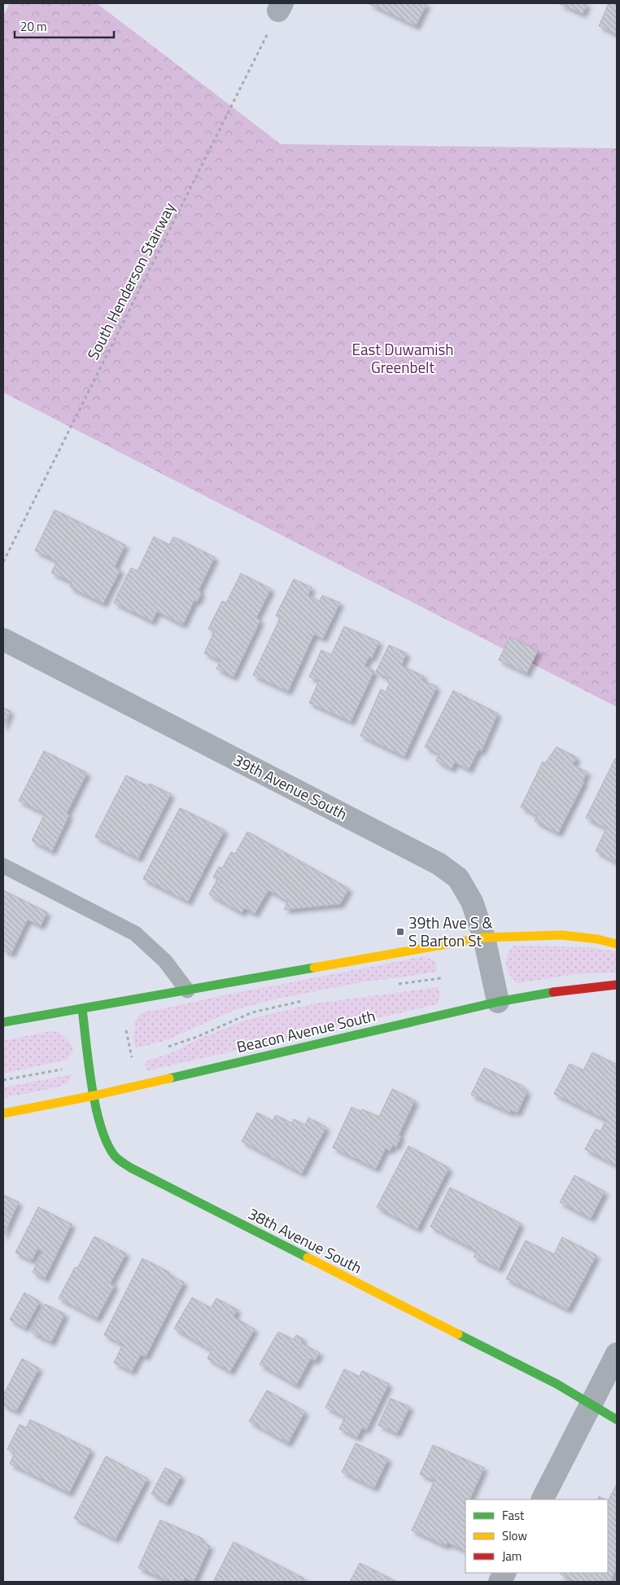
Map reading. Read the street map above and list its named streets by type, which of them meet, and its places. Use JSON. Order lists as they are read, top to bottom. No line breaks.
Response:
{"streets":{"main road":["Beacon Avenue South","38th Avenue South"],"street":["39th Avenue South"],"path":["South Henderson Stairway"]},"crossings":[["39th Avenue South","Beacon Avenue South"],["Beacon Avenue South","38th Avenue South"]],"parks":["East Duwamish Greenbelt"],"places":{"transit":["39th Ave S & S Barton St"]},"legend":["Fast","Slow","Jam"],"scale_bar":"20 m"}
